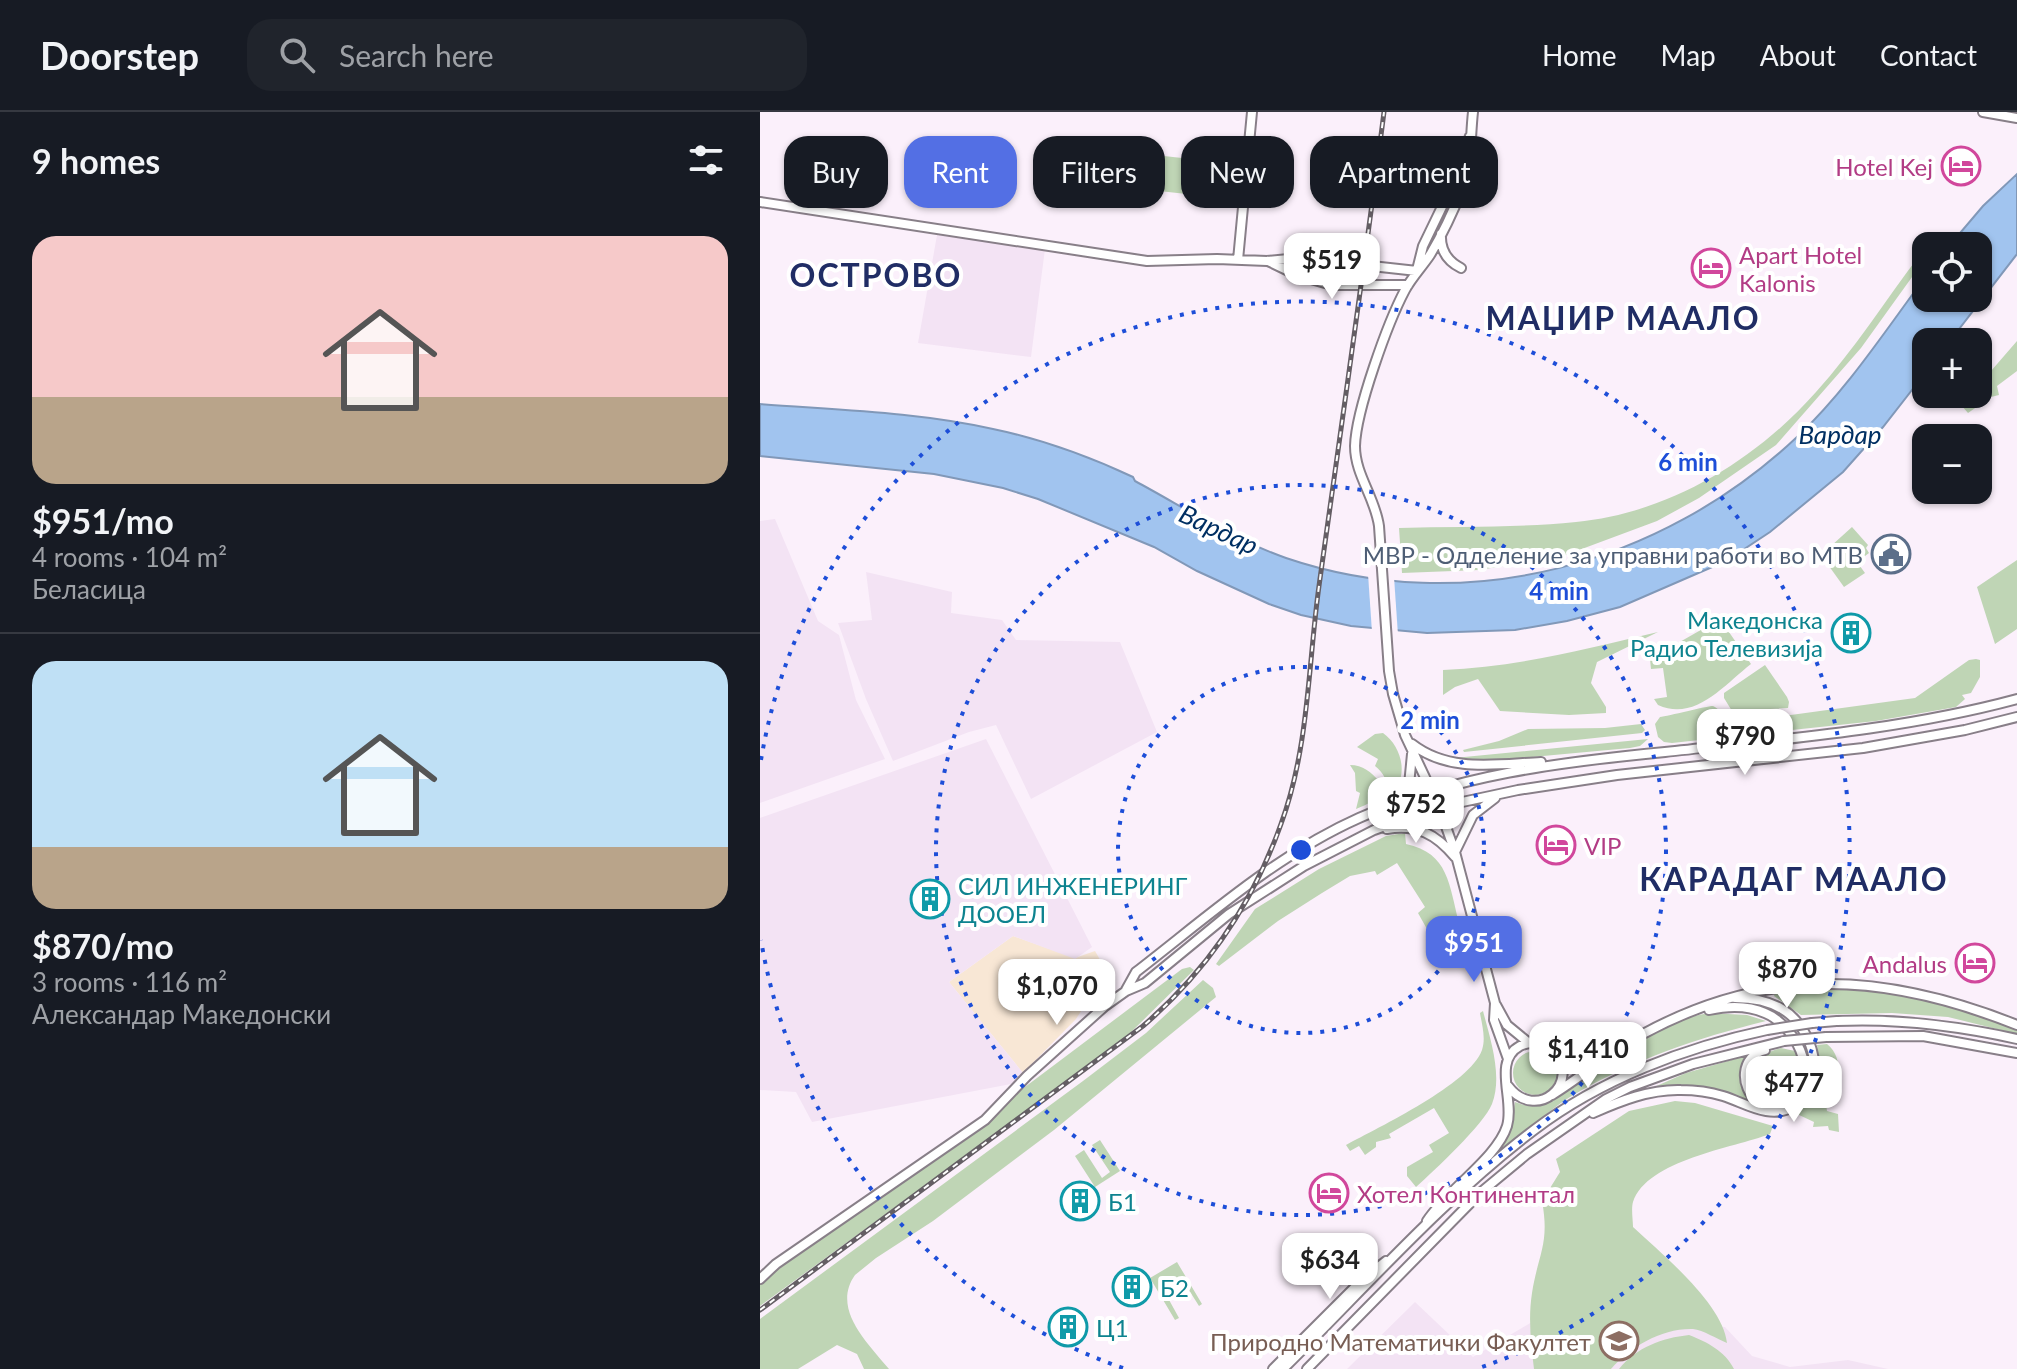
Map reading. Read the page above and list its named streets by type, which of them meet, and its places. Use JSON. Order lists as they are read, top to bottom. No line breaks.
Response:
{"districts":["ОСТРОВО","МАЏИР МААЛО","КАРАДАГ МААЛО"],"water":["Вардар"],"places":{"hotel":["Hotel Kej","Apart Hotel Kalonis","VIP","Andalus","Хотел Континентал"],"public building":["МВР - Одделение за управни работи во МТВ"],"building":["Македонска Радио Телевизија","СИЛ ИНЖЕНЕРИНГ ДООЕЛ","Б1","Б2","Ц1"],"school or university":["Природно Математички Факултет"]},"page":{"header":"Doorstep","search":"Search here","nav":["Home","Map","About","Contact"],"heading":"9 homes","chip":["Buy","Rent","Filters","New","Apartment"],"list":[{"name":"$951/mo","note":"4 rooms · 104 m² · Беласица"},{"name":"$870/mo","note":"3 rooms · 116 m² · Александар Македонски"}],"map_buttons":["+","−"],"price":["$519","$790","$752","$951","$870","$1,070","$1,410","$477","$634"]},"rings":["6 min","4 min","2 min"]}
